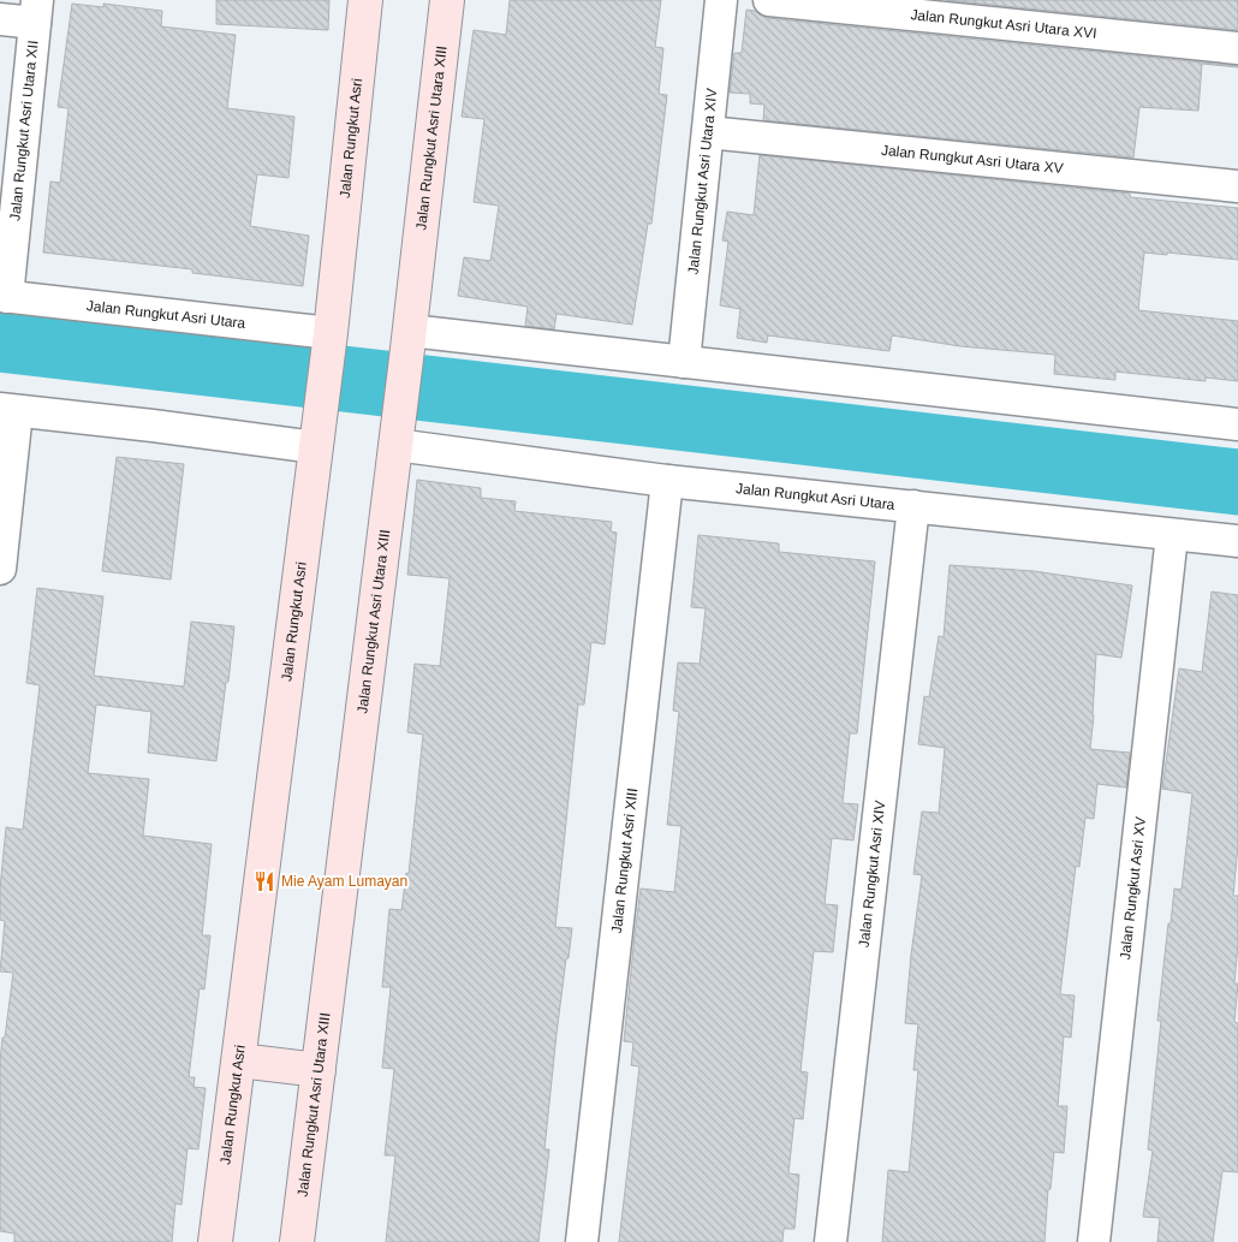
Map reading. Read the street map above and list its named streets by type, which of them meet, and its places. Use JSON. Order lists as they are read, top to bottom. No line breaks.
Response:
{"streets":{"street":["Jalan Rungkut Asri Utara XVI","Jalan Rungkut Asri Utara XII","Jalan Rungkut Asri","Jalan Rungkut Asri Utara XIII","Jalan Rungkut Asri Utara XV","Jalan Rungkut Asri Utara XIV","Jalan Rungkut Asri Utara","Jalan Rungkut Asri XIII","Jalan Rungkut Asri XIV","Jalan Rungkut Asri XV"]},"crossings":[["Jalan Rungkut Asri Utara XII","Jalan Rungkut Asri Utara"],["Jalan Rungkut Asri","Jalan Rungkut Asri Utara"],["Jalan Rungkut Asri Utara XIII","Jalan Rungkut Asri Utara"],["Jalan Rungkut Asri Utara XV","Jalan Rungkut Asri Utara XIV"],["Jalan Rungkut Asri Utara","Jalan Rungkut Asri XIII"],["Jalan Rungkut Asri Utara","Jalan Rungkut Asri XIV"],["Jalan Rungkut Asri Utara","Jalan Rungkut Asri XV"]],"places":{"restaurant":["Mie Ayam Lumayan"]}}
